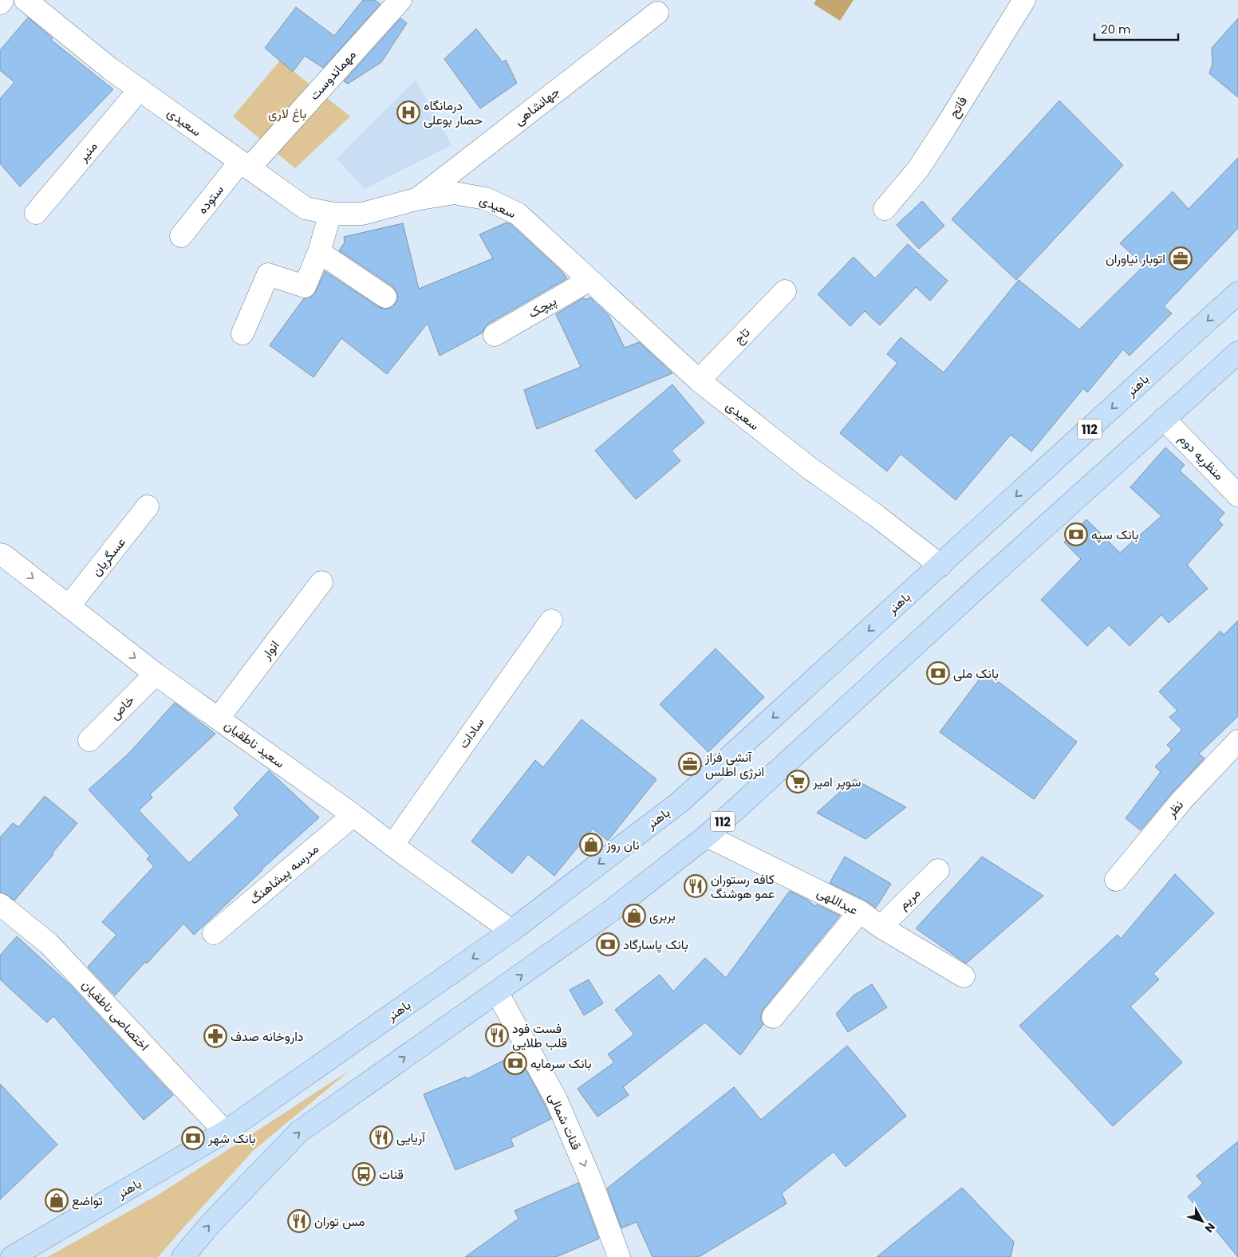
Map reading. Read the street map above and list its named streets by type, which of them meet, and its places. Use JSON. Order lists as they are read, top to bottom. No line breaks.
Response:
{"streets":{"main road":["باهنر","112"],"street":["مهماندوست","جهانشاهی","فاتح","سعیدی","منیر","ستوده","پیچک","تاج","منظریه دوم","عسگریان","انوار","خاص","سادات","سعید ناطقیان","نظر","مدرسه پیشاهنگ","مریم","عبداللهی","اختصاصی ناطقیان","قنات شمالى"]},"crossings":[["مهماندوست","سعیدی"],["مهماندوست","ستوده"],["جهانشاهی","سعیدی"],["سعیدی","منیر"],["سعیدی","ستوده"],["سعیدی","پیچک"],["سعیدی","تاج"],["سعیدی","باهنر"],["باهنر","سعید ناطقیان"],["باهنر","اختصاصی ناطقیان"],["112","منظریه دوم"],["112","عبداللهی"],["112","قنات شمالى"],["عسگریان","سعید ناطقیان"],["انوار","سعید ناطقیان"],["خاص","سعید ناطقیان"],["سادات","سعید ناطقیان"],["سعید ناطقیان","مدرسه پیشاهنگ"],["مریم","عبداللهی"]],"one_way":["قنات شمالى"],"parks":["باغ لاری"],"places":{"hospital":["درمانگاه حصار بوعلی"],"office":["اتوبار نیاوران","آنشی فراز انرژی اطلس"],"bank":["بانک سپه","بانک ملی","بانک پاسارگاد","بانک سرمایه","بانک شهر"],"supermarket":["سوپر امیر"],"shop":["نان روز","بربری","تواضع"],"restaurant":["کافه رستوران عمو هوشنگ","فست فود قلب طلایی","آریایی","مس توران"],"pharmacy":["داروخانه صدف"],"bus stop":["قنات"]},"scale_bar":"20 m","north":"bottom right"}
